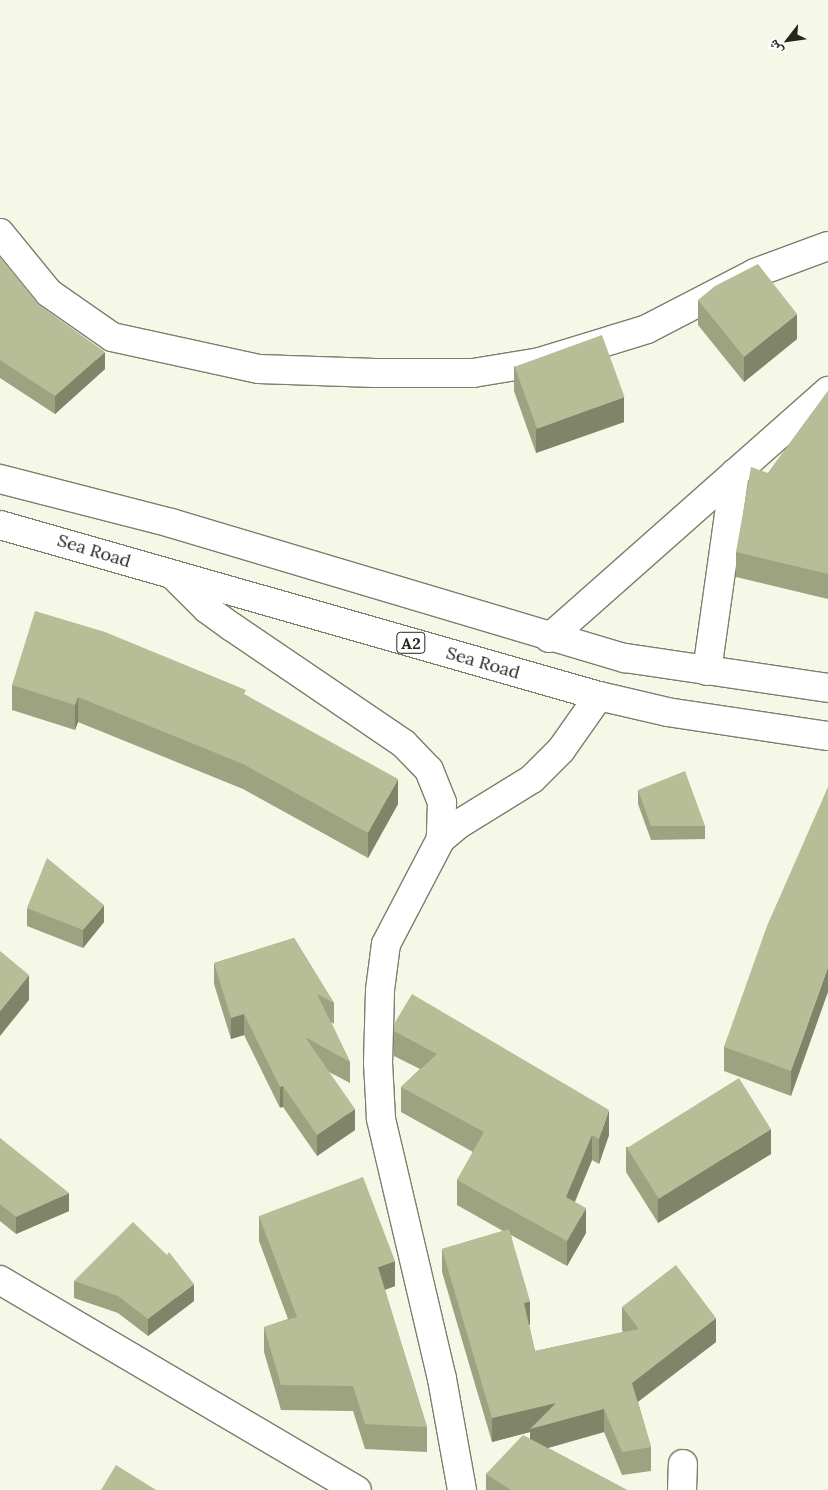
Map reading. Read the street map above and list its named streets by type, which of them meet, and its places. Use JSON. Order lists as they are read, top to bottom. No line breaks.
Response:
{"streets":{"main road":["Sea Road","A2"]},"north":"bottom left"}
